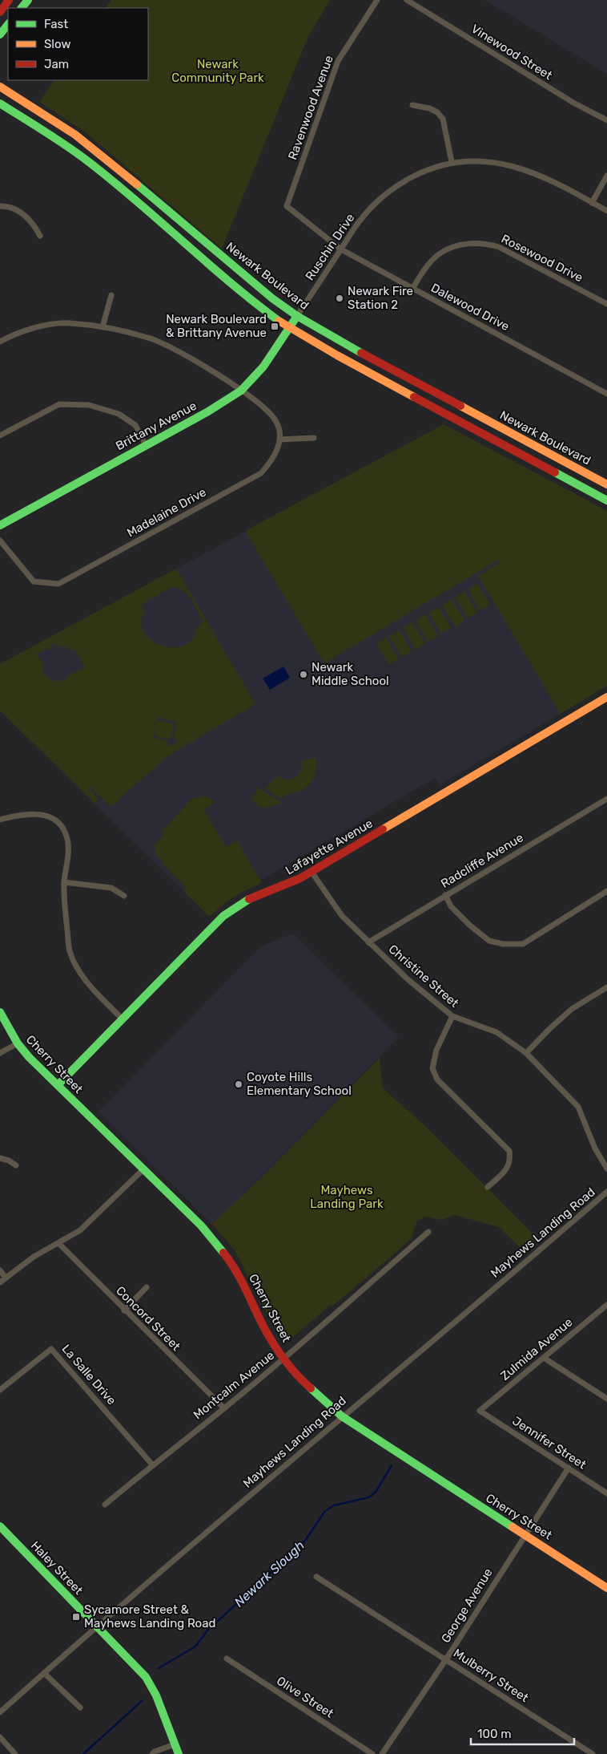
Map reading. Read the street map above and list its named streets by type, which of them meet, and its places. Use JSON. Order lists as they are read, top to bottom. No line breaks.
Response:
{"streets":{"street":["Vinewood Street","Ravenwood Avenue","Ruschin Drive","Rosewood Drive","Newark Boulevard","Dalewood Drive","Brittany Avenue","Madelaine Drive","Lafayette Avenue","Radcliffe Avenue","Christine Street","Cherry Street","Mayhews Landing Road","Concord Street","Zulmida Avenue","La Salle Drive","Montcalm Avenue","Jennifer Street","Haley Street","George Avenue","Mulberry Street","Olive Street"]},"crossings":[["Ravenwood Avenue","Dalewood Drive"],["Ruschin Drive","Newark Boulevard"],["Ruschin Drive","Dalewood Drive"],["Ruschin Drive","Brittany Avenue"],["Rosewood Drive","Dalewood Drive"],["Newark Boulevard","Brittany Avenue"],["Brittany Avenue","Madelaine Drive"],["Lafayette Avenue","Christine Street"],["Lafayette Avenue","Cherry Street"],["Radcliffe Avenue","Christine Street"],["Cherry Street","Mayhews Landing Road"],["Cherry Street","Montcalm Avenue"],["Cherry Street","George Avenue"],["Mayhews Landing Road","Haley Street"],["Concord Street","Montcalm Avenue"],["Zulmida Avenue","Jennifer Street"],["La Salle Drive","Montcalm Avenue"],["Jennifer Street","George Avenue"],["George Avenue","Mulberry Street"]],"water":["Newark Slough"],"parks":["Newark Community Park","Mayhews Landing Park"],"places":{"other":["Newark Fire Station 2","Newark Middle School","Coyote Hills Elementary School"],"transit":["Newark Boulevard & Brittany Avenue","Sycamore Street & Mayhews Landing Road"]},"legend":["Fast","Slow","Jam"],"scale_bar":"100 m"}
